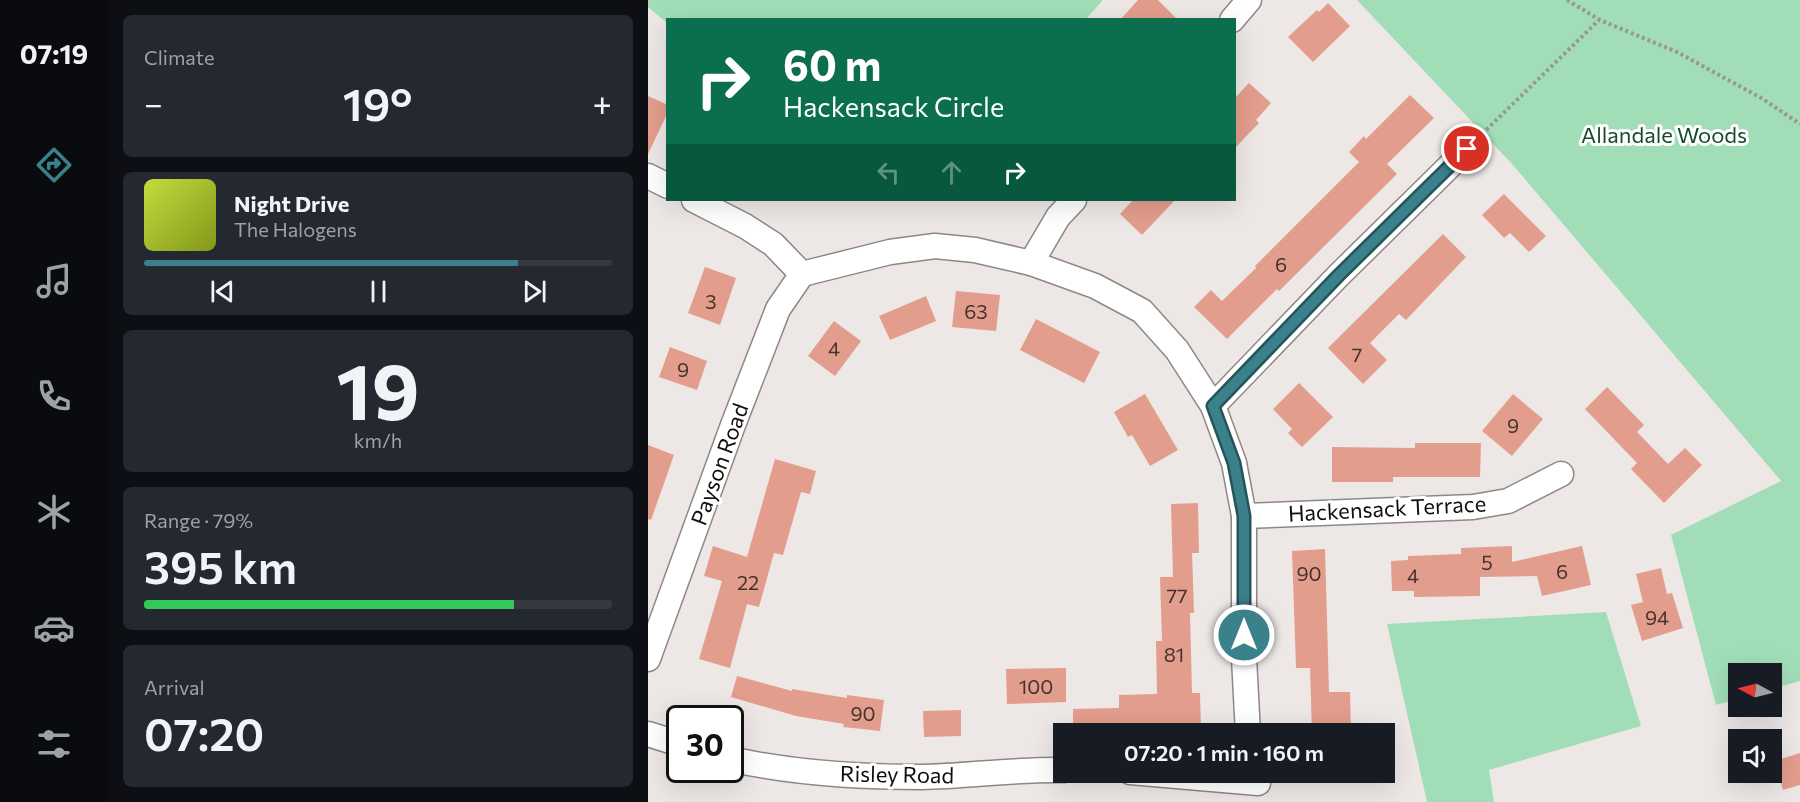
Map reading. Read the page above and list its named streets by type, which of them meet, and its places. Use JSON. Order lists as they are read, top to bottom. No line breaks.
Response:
{"streets":{"street":["Payson Road","Hackensack Terrace","Risley Road"]},"parks":["Allandale Woods"],"house_numbers":["6","3","63","4","7","9","9","5","6","90","4","22","77","94","81","100","90"],"north":"left","page":{"tabs":"07:19","tile":["Climate",["19","km/h"],["Range · 79%","395 km"],["Arrival","07:20"]],"turn":["60 m","Hackensack Circle"],"heat":["−","19°","+"],"song":["Night Drive","The Halogens"],"limit":"30","trip":"07:20 · 1 min · 160 m"}}
